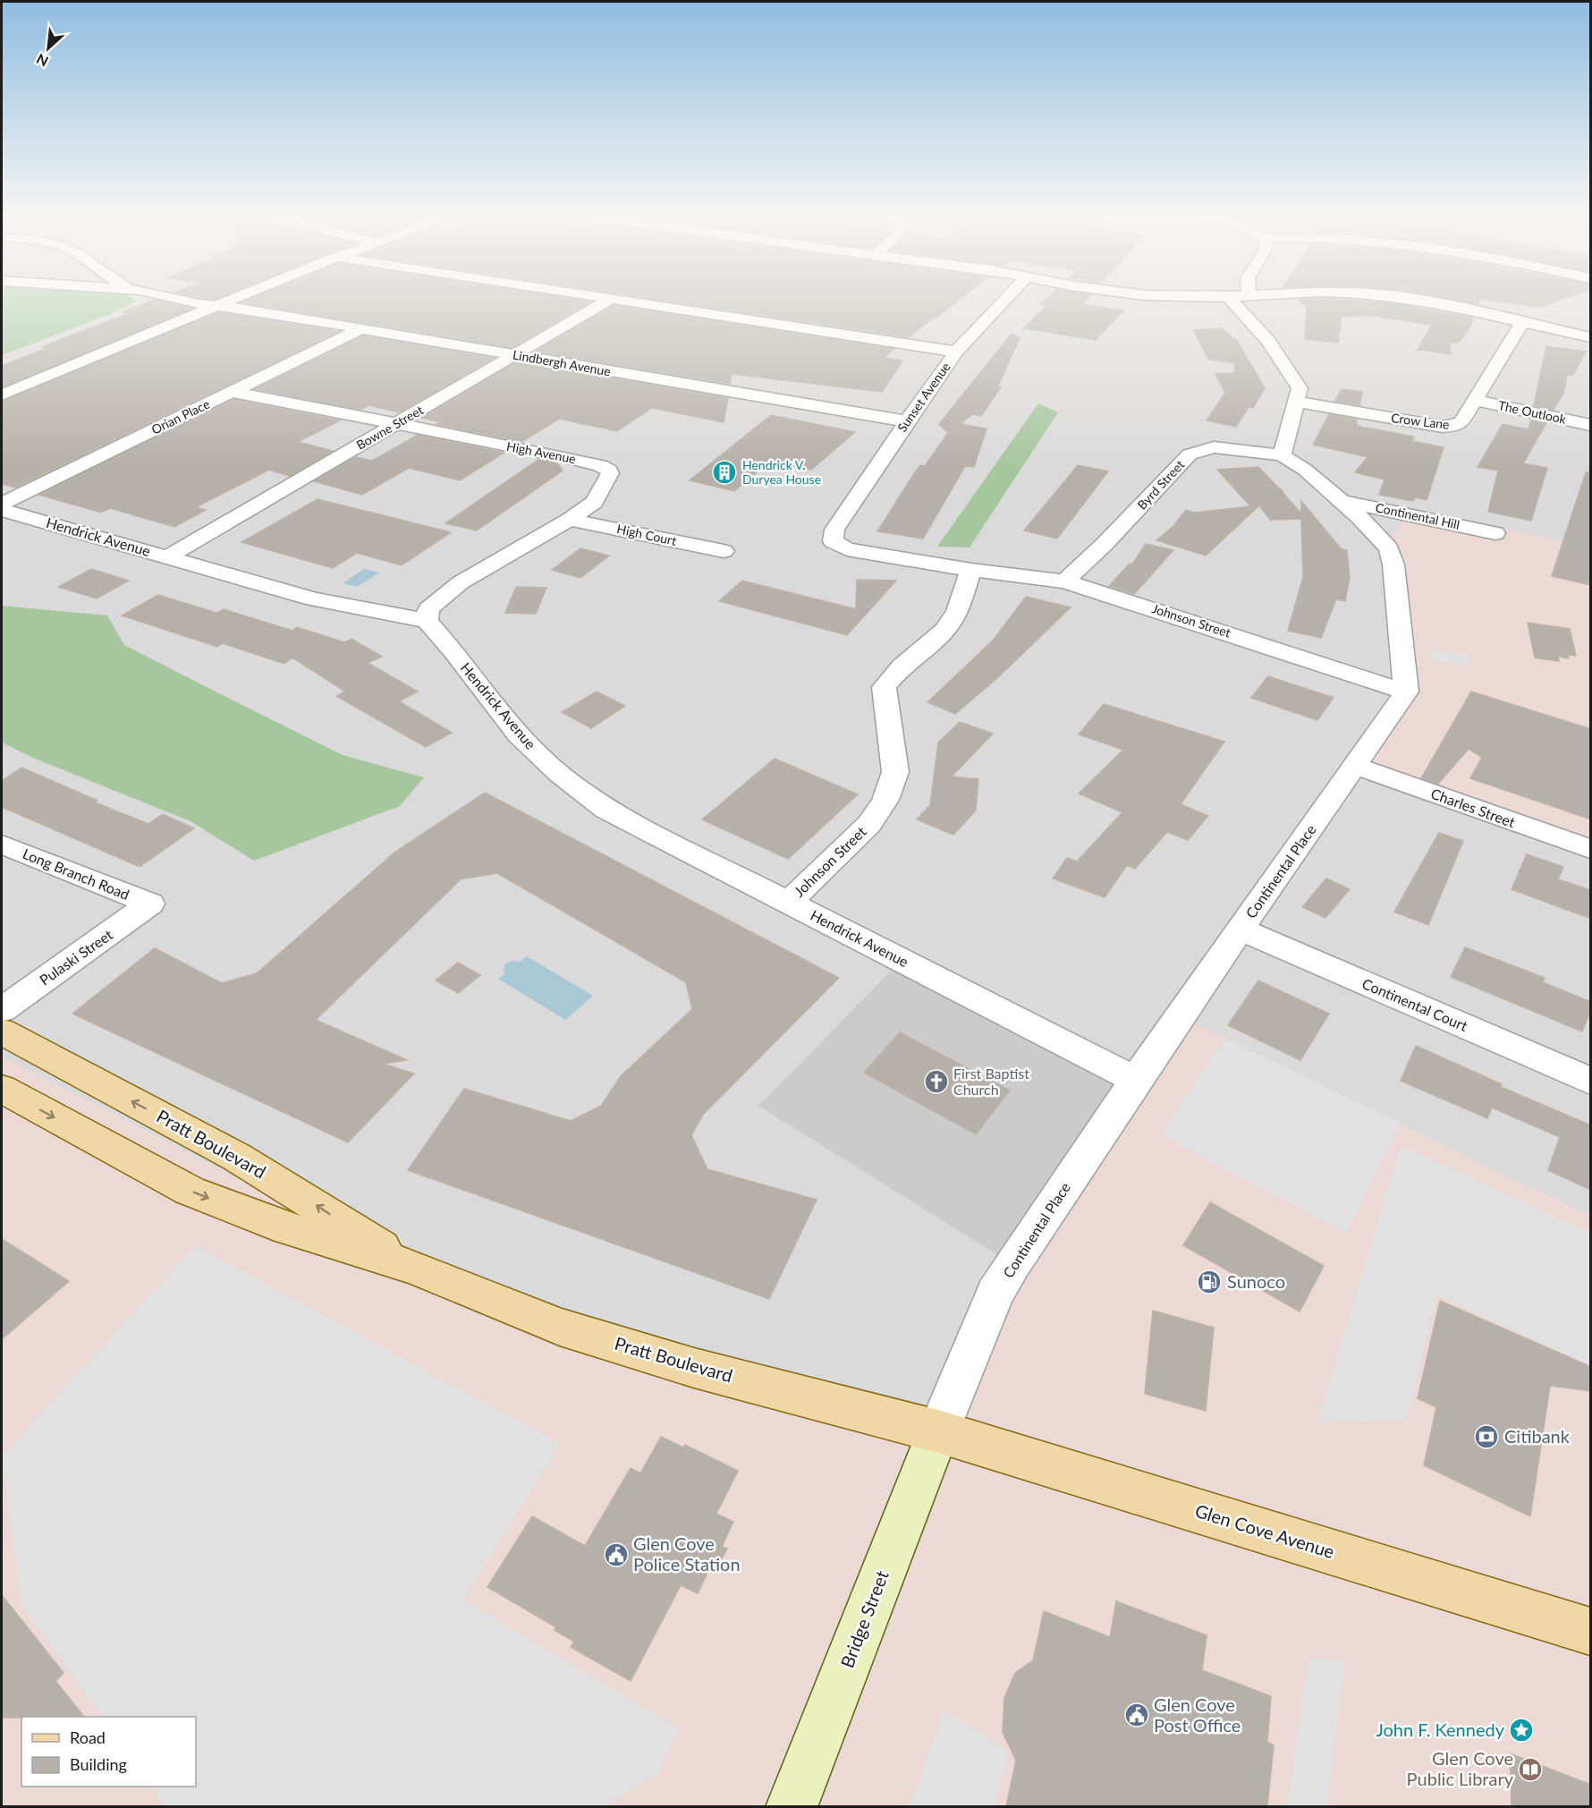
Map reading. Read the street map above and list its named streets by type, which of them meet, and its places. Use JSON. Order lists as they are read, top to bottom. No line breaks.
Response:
{"streets":{"main road":["Pratt Boulevard","Glen Cove Avenue","Bridge Street"],"street":["Lindbergh Avenue","Sunset Avenue","The Outlook","Orian Place","Crow Lane","Bowne Street","High Avenue","Byrd Street","Continental Hill","High Court","Hendrick Avenue","Johnson Street","Charles Street","Continental Place","Long Branch Road","Pulaski Street","Continental Court"]},"crossings":[["Lindbergh Avenue","Sunset Avenue"],["Lindbergh Avenue","Orian Place"],["Lindbergh Avenue","Bowne Street"],["Sunset Avenue","Johnson Street"],["The Outlook","Crow Lane"],["Orian Place","High Avenue"],["Bowne Street","High Avenue"],["Bowne Street","Hendrick Avenue"],["High Avenue","High Court"],["High Avenue","Hendrick Avenue"],["Byrd Street","Johnson Street"],["Hendrick Avenue","Johnson Street"],["Hendrick Avenue","Continental Place"],["Johnson Street","Continental Place"],["Charles Street","Continental Place"],["Continental Place","Continental Court"],["Continental Place","Pratt Boulevard"],["Continental Place","Glen Cove Avenue"],["Continental Place","Bridge Street"],["Long Branch Road","Pulaski Street"],["Pratt Boulevard","Glen Cove Avenue"],["Pratt Boulevard","Bridge Street"],["Glen Cove Avenue","Bridge Street"]],"places":{"building":["Hendrick V. Duryea House"],"church":["First Baptist Church"],"fuel station":["Sunoco"],"bank":["Citibank"],"public building":["Glen Cove Police Station","Glen Cove Post Office"],"place":["John F. Kennedy"],"library":["Glen Cove Public Library"]},"legend":["Road","Building"],"north":"bottom left"}
